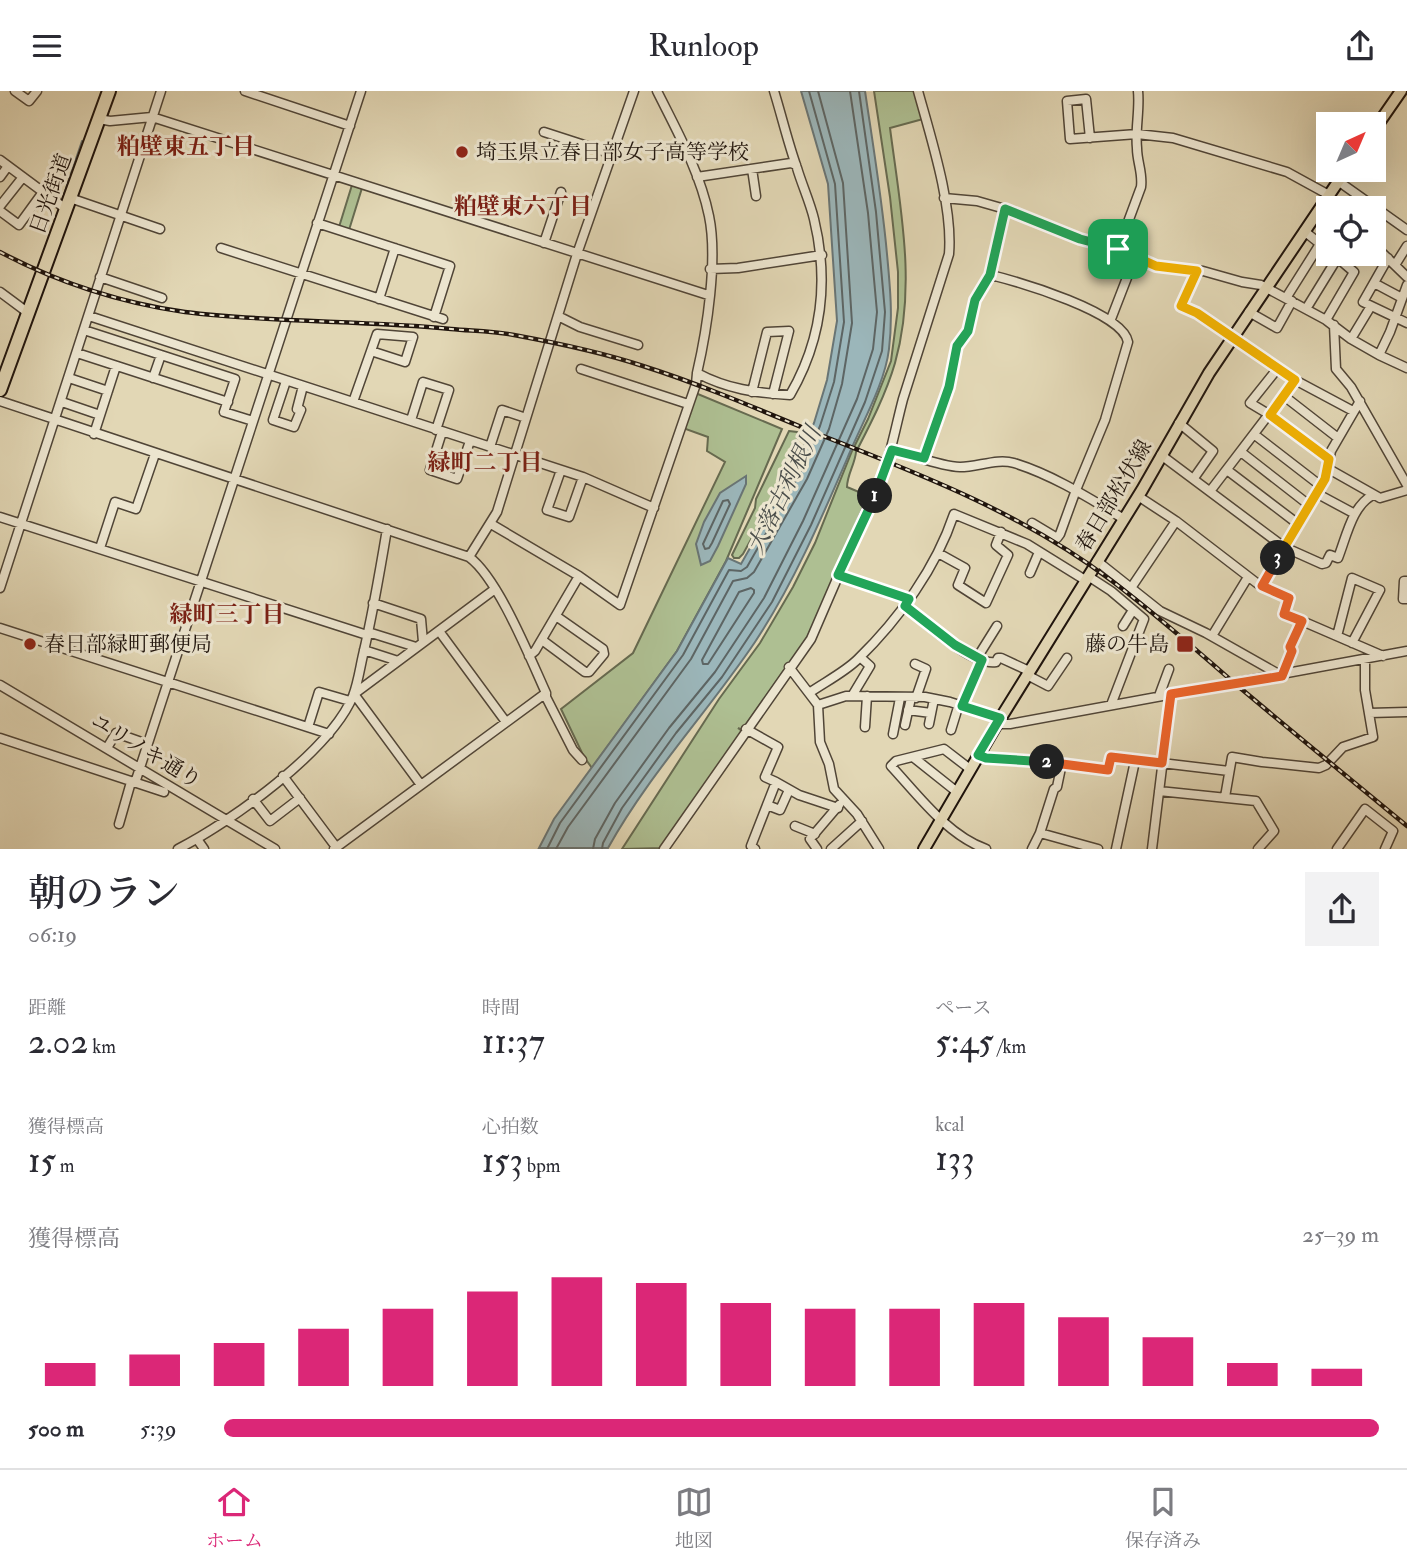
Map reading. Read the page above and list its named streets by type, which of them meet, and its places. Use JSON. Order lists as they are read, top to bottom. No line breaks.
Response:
{"streets":{"highway":["日光街道"],"main road":["春日部松伏線"],"street":["ユリノキ通り"]},"districts":["粕壁東五丁目","粕壁東六丁目","緑町二丁目","緑町三丁目"],"water":["大落古利根川"],"places":{"other":["埼玉県立春日部女子高等学校","春日部緑町郵便局"],"transit":["藤の牛島"]},"north":"top right","page":{"header":"Runloop","pins":["1","3","2"],"heading":["朝のラン","06:19"],"stats":[["距離","2.02 km"],["時間","11:37"],["ペース","5:45 /km"],["獲得標高","15 m"],["心拍数","153 bpm"],["kcal","133"]],"chart":["獲得標高","25–39 m"],"list":[{"name":"500 m","note":"5:39"}],"tabs":["ホーム","地図","保存済み"]}}
